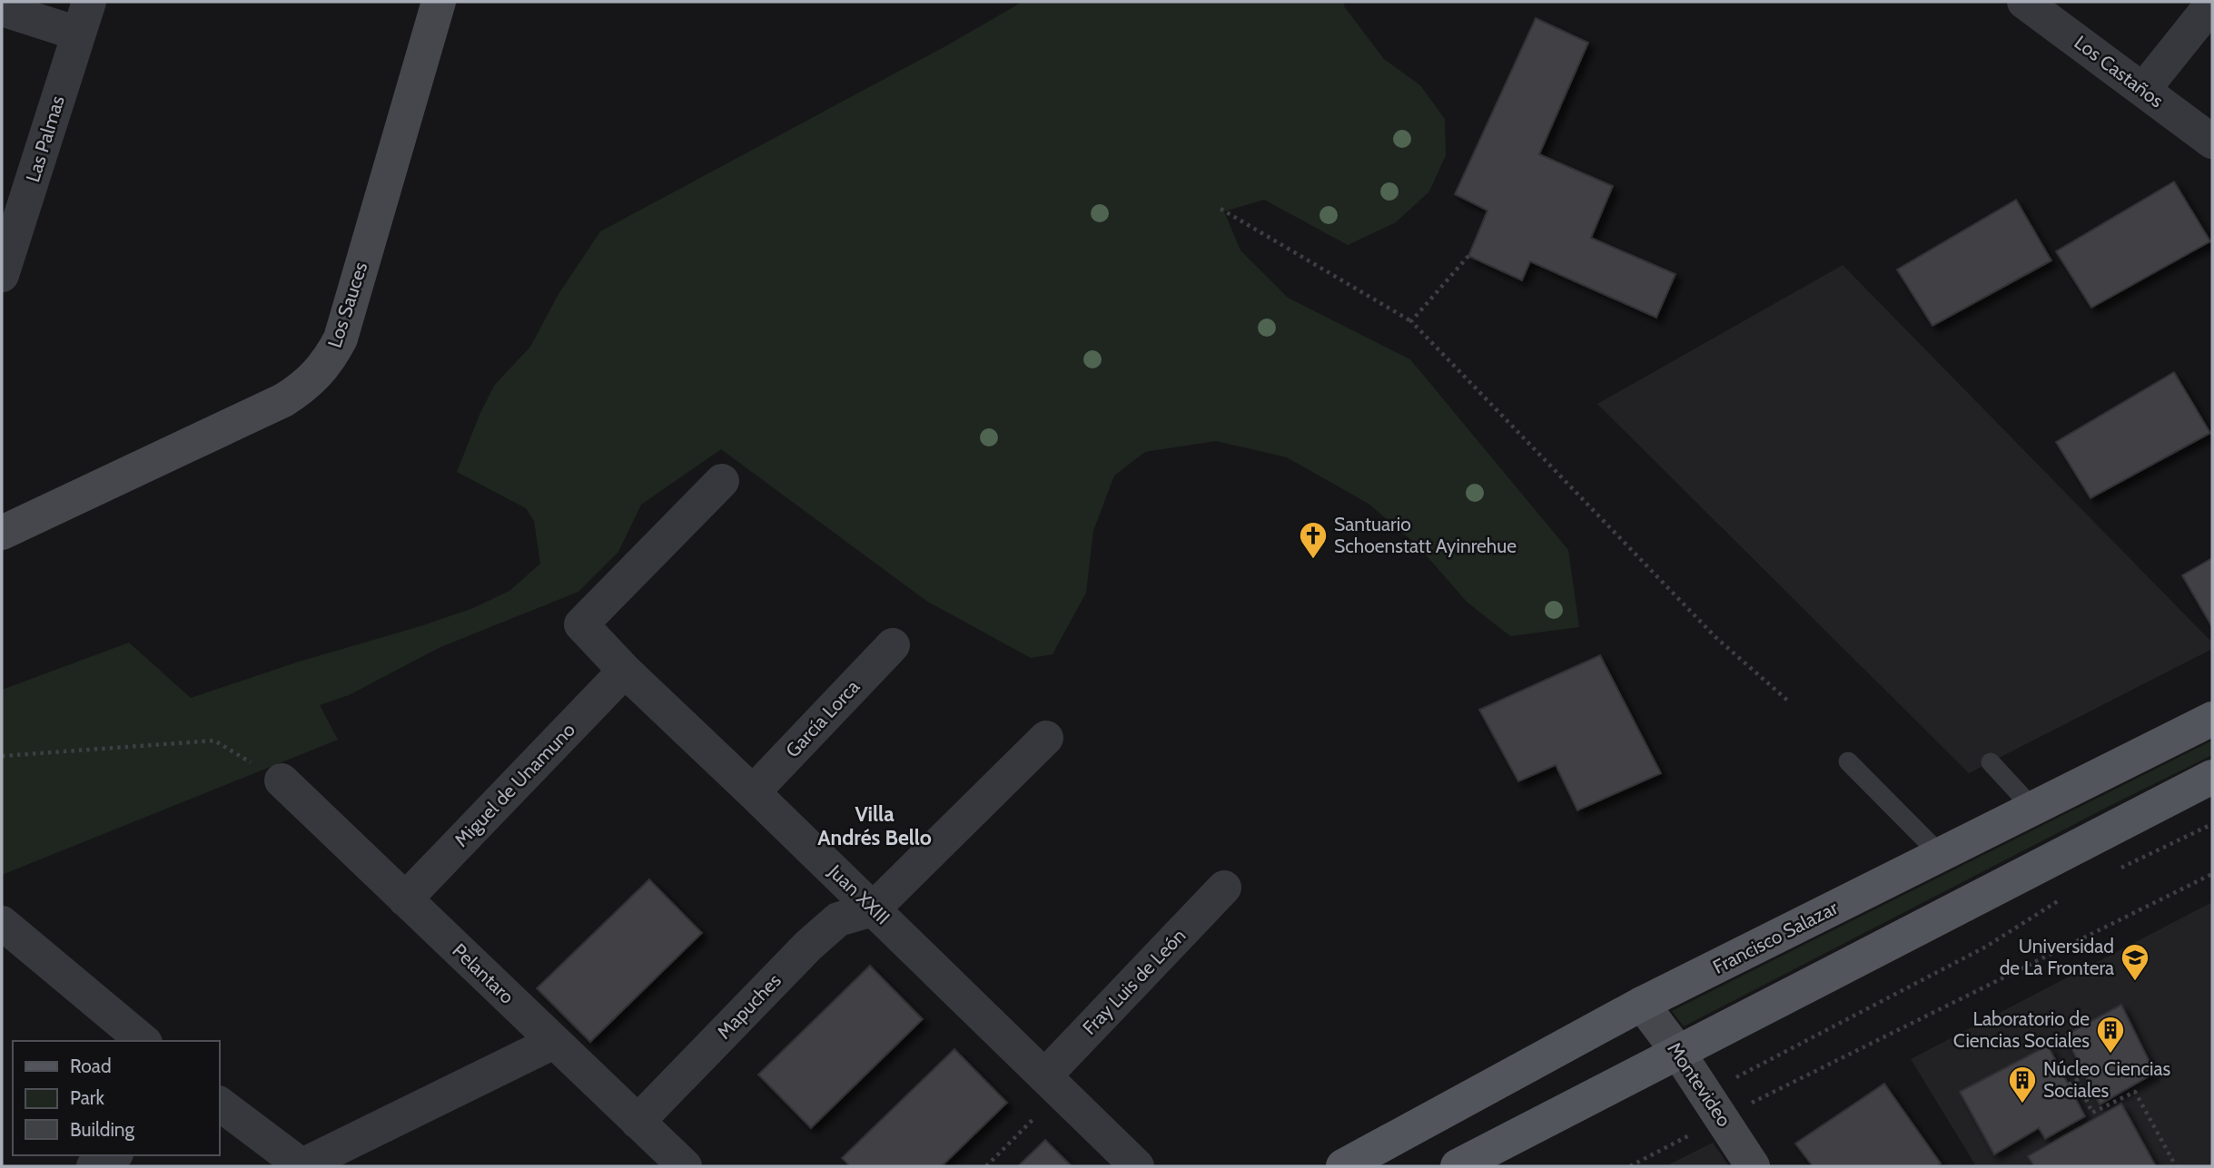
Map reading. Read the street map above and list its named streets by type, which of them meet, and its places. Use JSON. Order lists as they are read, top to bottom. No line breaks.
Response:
{"streets":{"main road":["Francisco Salazar"],"street":["Los Castaños","Las Palmas","Los Sauces","García Lorca","Miguel de Unamuno","Juan XXIII","Pelantaro","Fray Luis de León","Mapuches","Montevideo"]},"crossings":[["García Lorca","Juan XXIII"],["Miguel de Unamuno","Juan XXIII"],["Miguel de Unamuno","Pelantaro"],["Juan XXIII","Fray Luis de León"],["Juan XXIII","Mapuches"],["Francisco Salazar","Montevideo"],["Pelantaro","Mapuches"]],"districts":["Villa Andrés Bello"],"places":{"church":["Santuario Schoenstatt Ayinrehue"],"school or university":["Universidad de La Frontera"],"building":["Laboratorio de Ciencias Sociales","Núcleo Ciencias Sociales"]},"legend":["Road","Park","Building"]}
